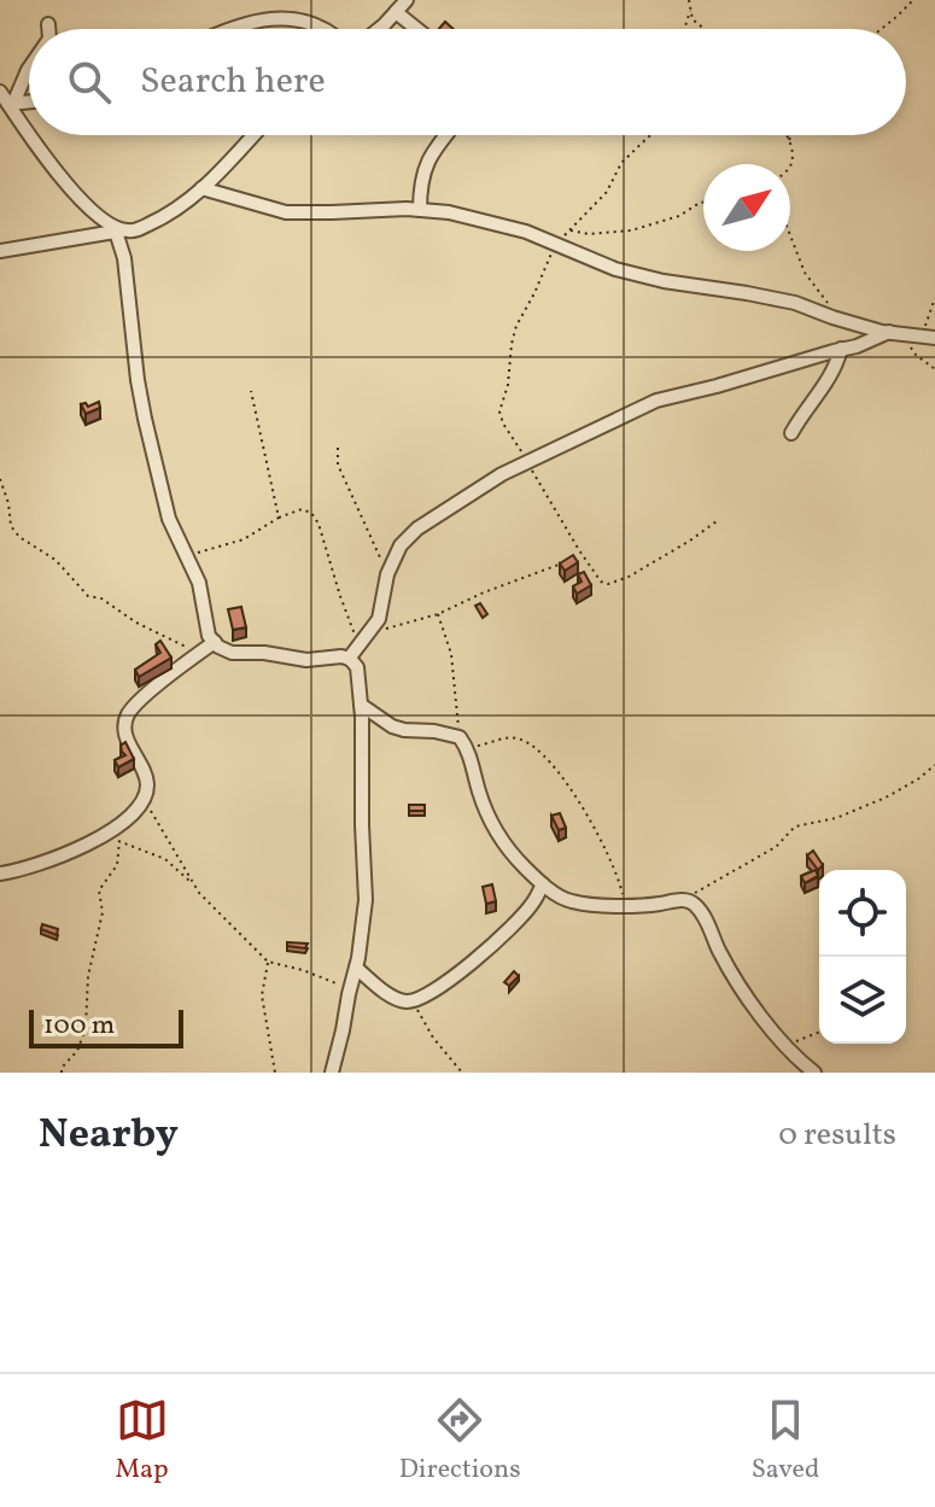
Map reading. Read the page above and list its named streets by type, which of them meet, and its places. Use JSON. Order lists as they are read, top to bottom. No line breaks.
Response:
{"scale_bar":"100 m","north":"top right","page":{"search":"Search here","scale":"100 m","heading":["Nearby","0 results"],"nav":["Map","Directions","Saved"]}}
